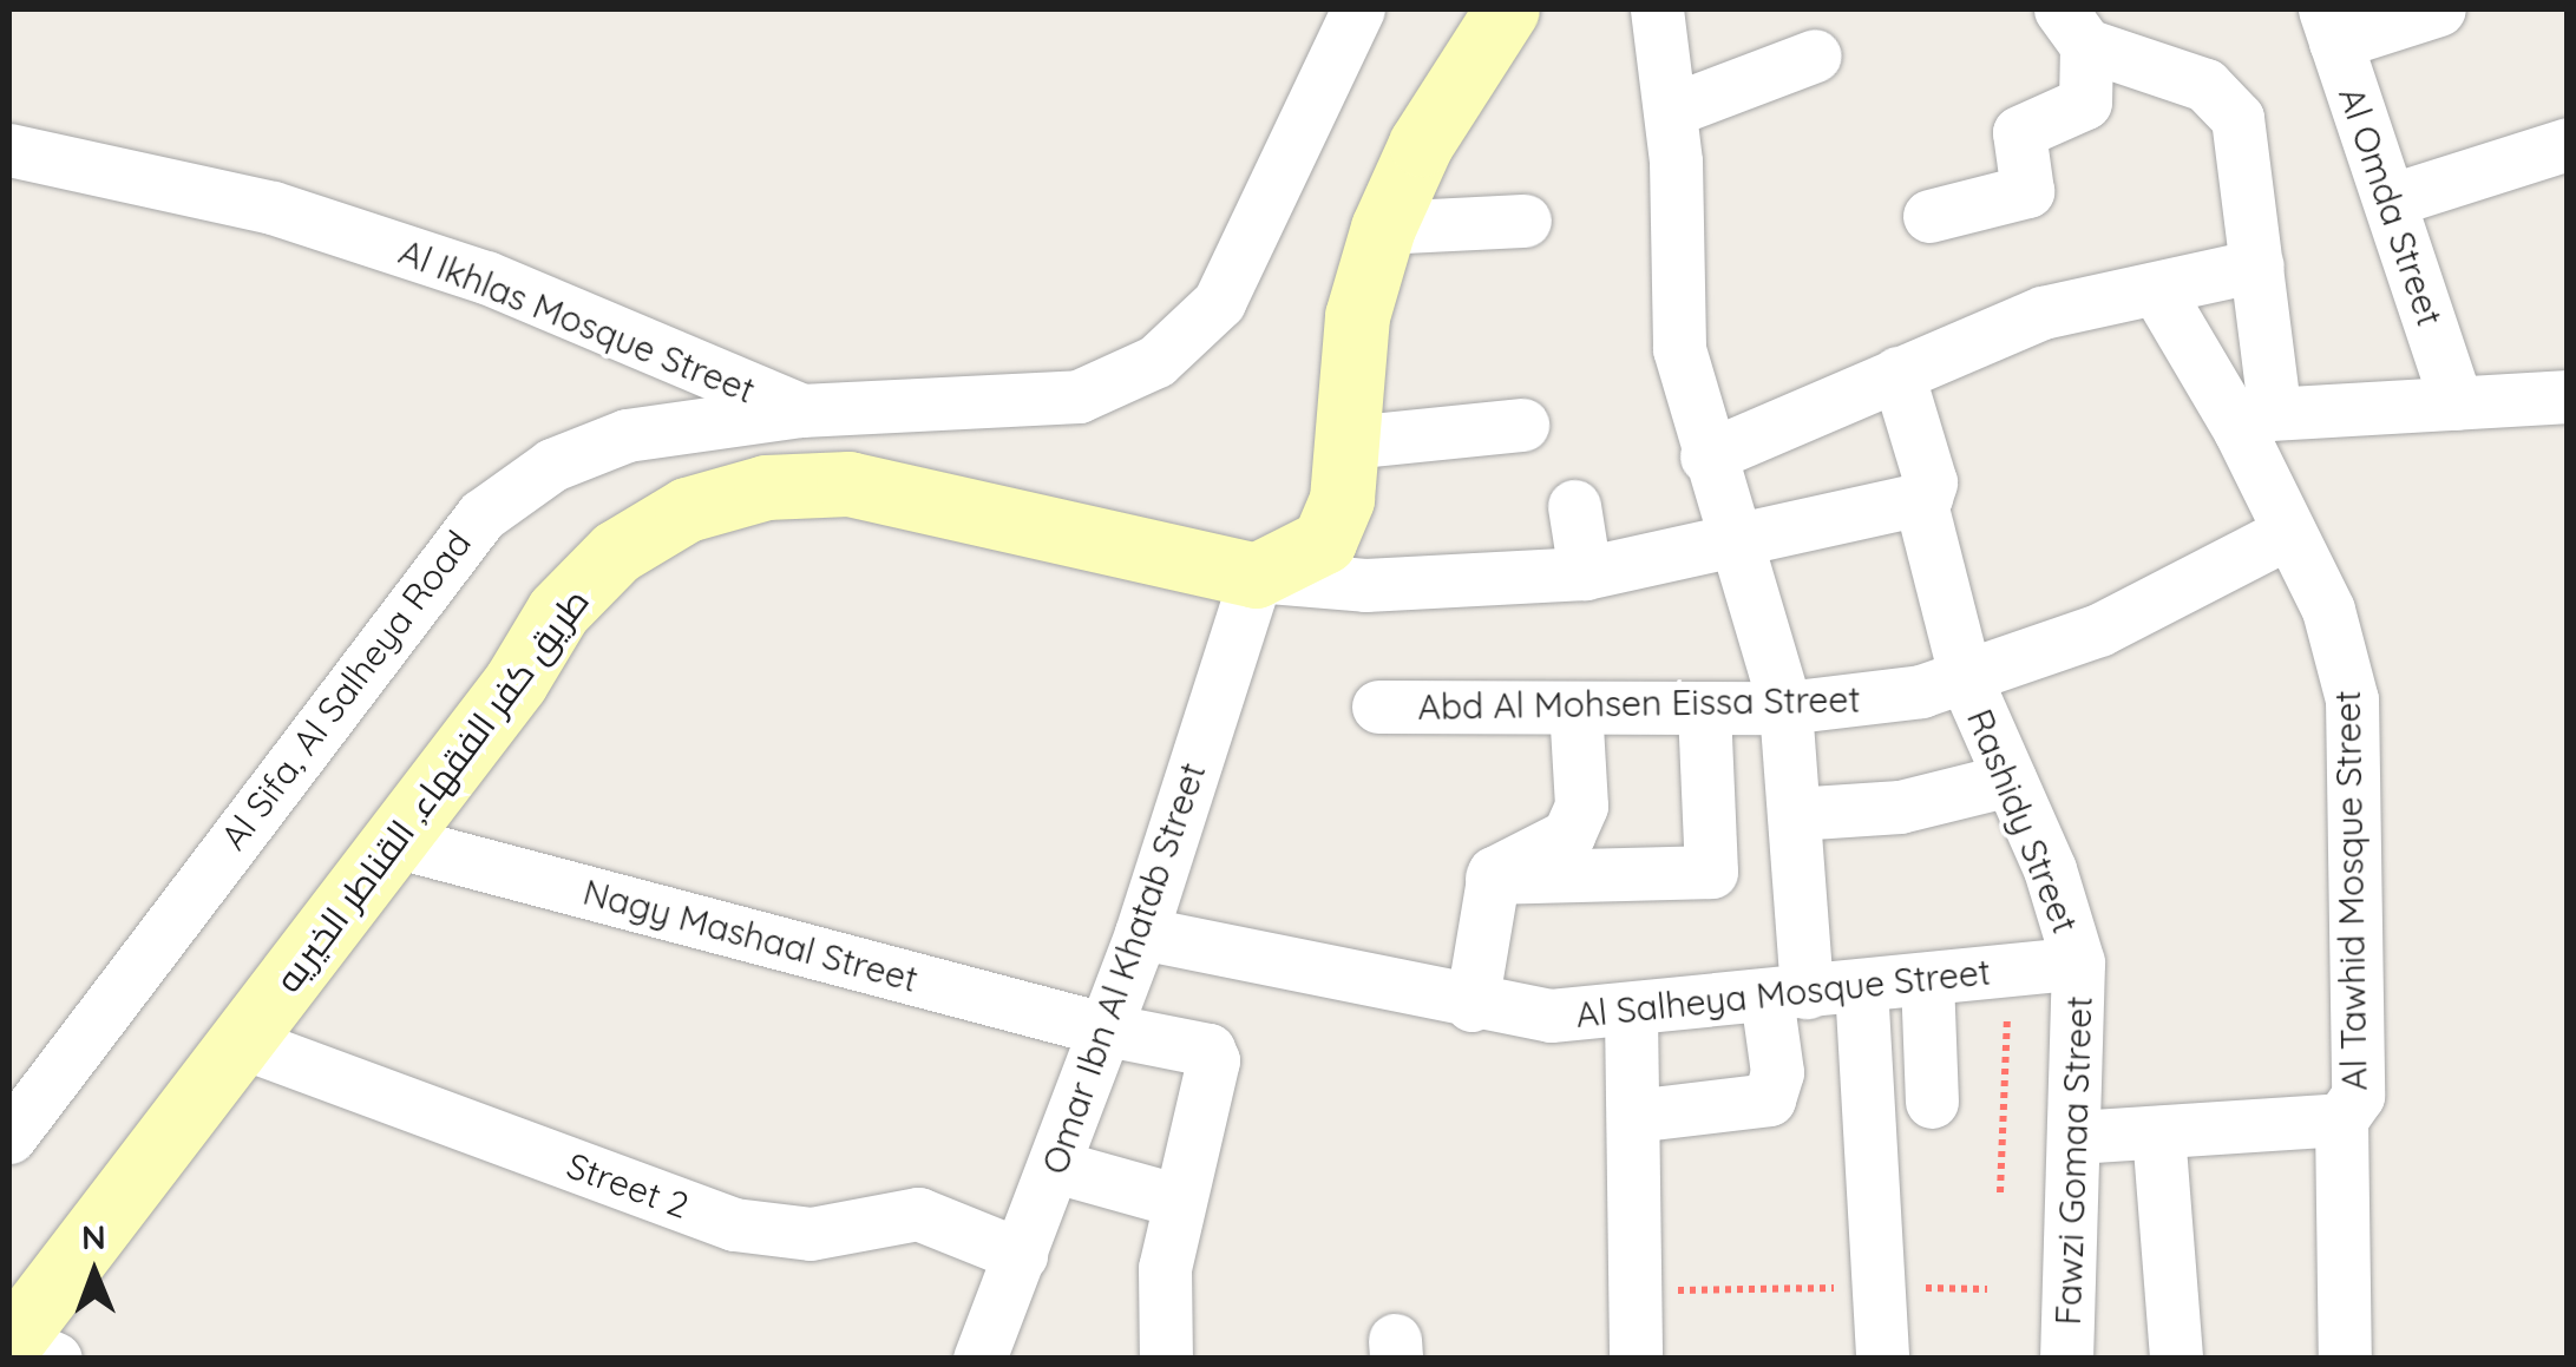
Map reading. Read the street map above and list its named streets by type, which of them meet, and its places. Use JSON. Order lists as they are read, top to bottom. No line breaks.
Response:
{"streets":{"street":["Al Omda Street","Al Ikhlas Mosque Street","Al Sifa, Al Salheya Road","Abd Al Mohsen Eissa Street","طريق كفر الفقهاء, القناطر الخيريه","Rashidy Street","Al Tawhid Mosque Street","Nagy Mashaal Street","Omar Ibn Al Khatab Street","Al Salheya Mosque Street","Fawzi Gomaa Street","Street 2"]},"crossings":[["Al Ikhlas Mosque Street","Al Sifa, Al Salheya Road"],["Abd Al Mohsen Eissa Street","Rashidy Street"],["Abd Al Mohsen Eissa Street","Al Tawhid Mosque Street"],["طريق كفر الفقهاء, القناطر الخيريه","Nagy Mashaal Street"],["طريق كفر الفقهاء, القناطر الخيريه","Omar Ibn Al Khatab Street"],["طريق كفر الفقهاء, القناطر الخيريه","Street 2"],["Rashidy Street","Al Salheya Mosque Street"],["Rashidy Street","Fawzi Gomaa Street"],["Nagy Mashaal Street","Omar Ibn Al Khatab Street"],["Omar Ibn Al Khatab Street","Al Salheya Mosque Street"],["Omar Ibn Al Khatab Street","Street 2"],["Al Salheya Mosque Street","Fawzi Gomaa Street"]],"north":"top"}
